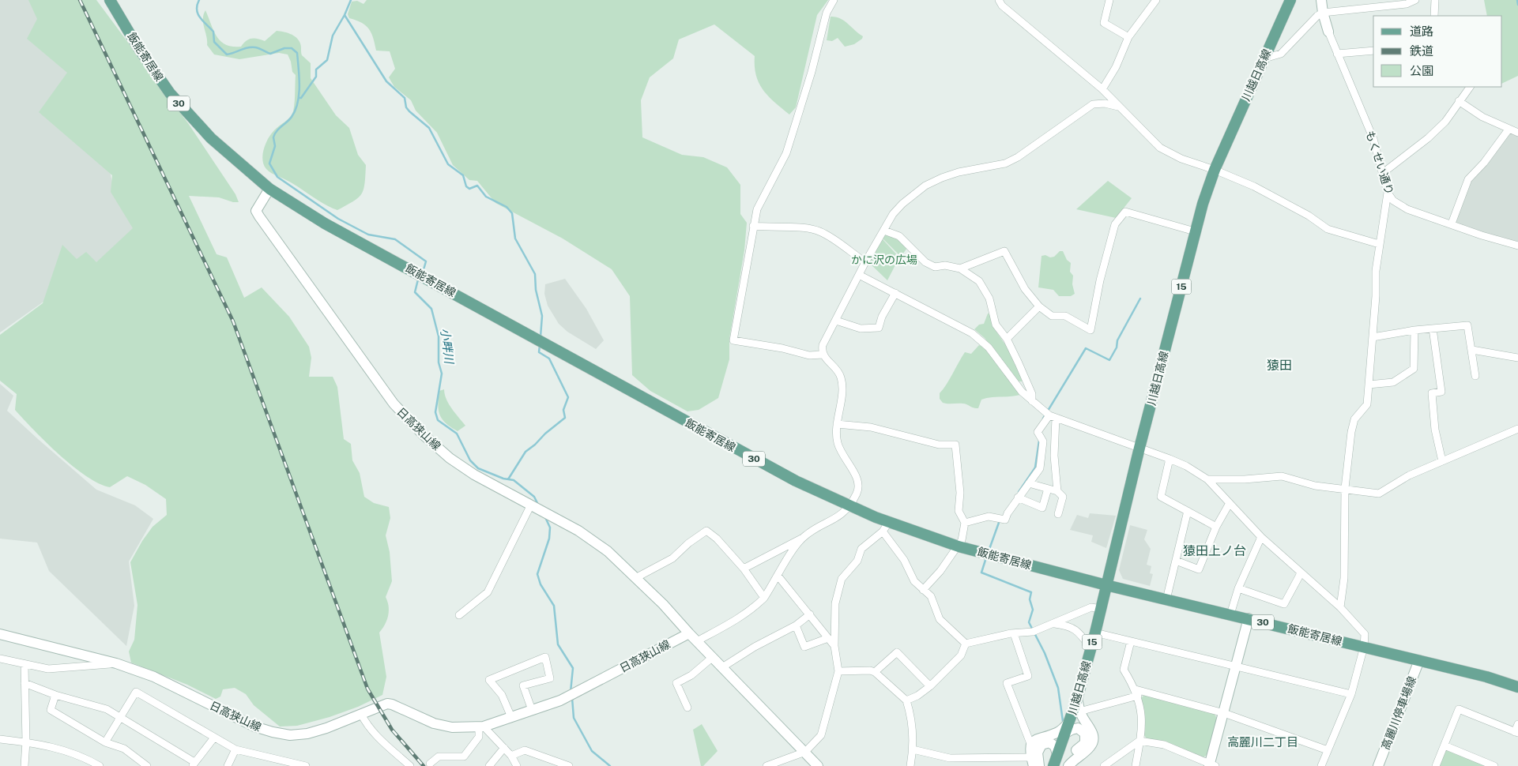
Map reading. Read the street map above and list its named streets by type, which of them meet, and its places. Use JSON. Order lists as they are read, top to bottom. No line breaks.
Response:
{"streets":{"main road":["飯能寄居線","川越日高線","30","もくせい通り","15","日高狭山線","高麗川停車場線"]},"crossings":[["飯能寄居線","川越日高線"],["飯能寄居線","日高狭山線"],["飯能寄居線","高麗川停車場線"]],"districts":["猿田","猿田上ノ台","高麗川二丁目"],"water":["小畔川"],"parks":["かに沢の広場"],"legend":["道路","鉄道","公園"]}
